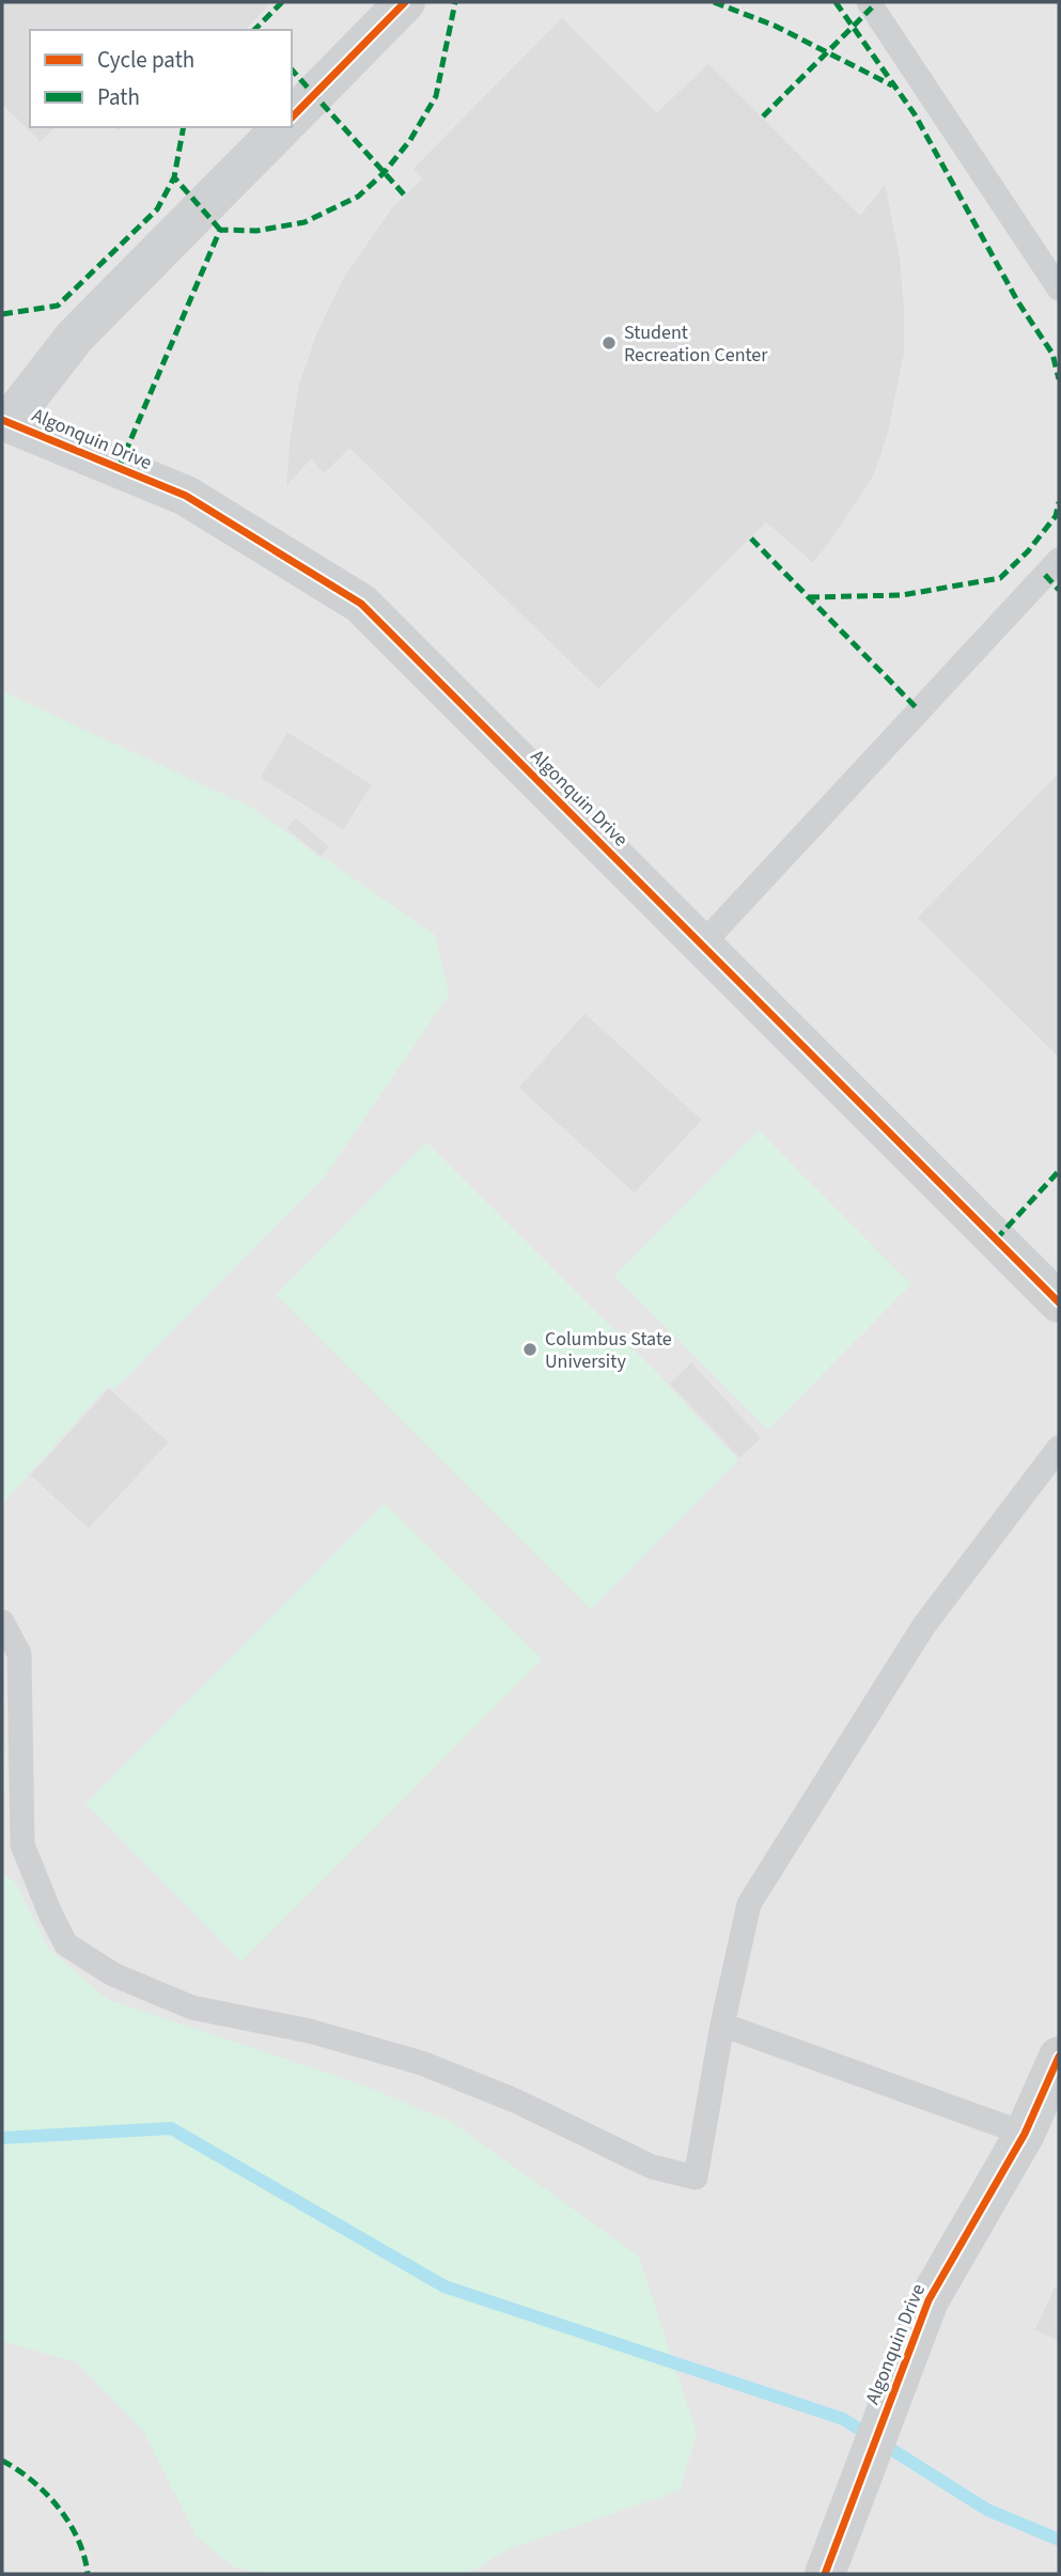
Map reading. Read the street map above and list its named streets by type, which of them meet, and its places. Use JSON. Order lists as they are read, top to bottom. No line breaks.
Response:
{"streets":{"street":["Algonquin Drive"]},"places":["Student Recreation Center","Columbus State University"],"legend":["Cycle path","Path"]}
